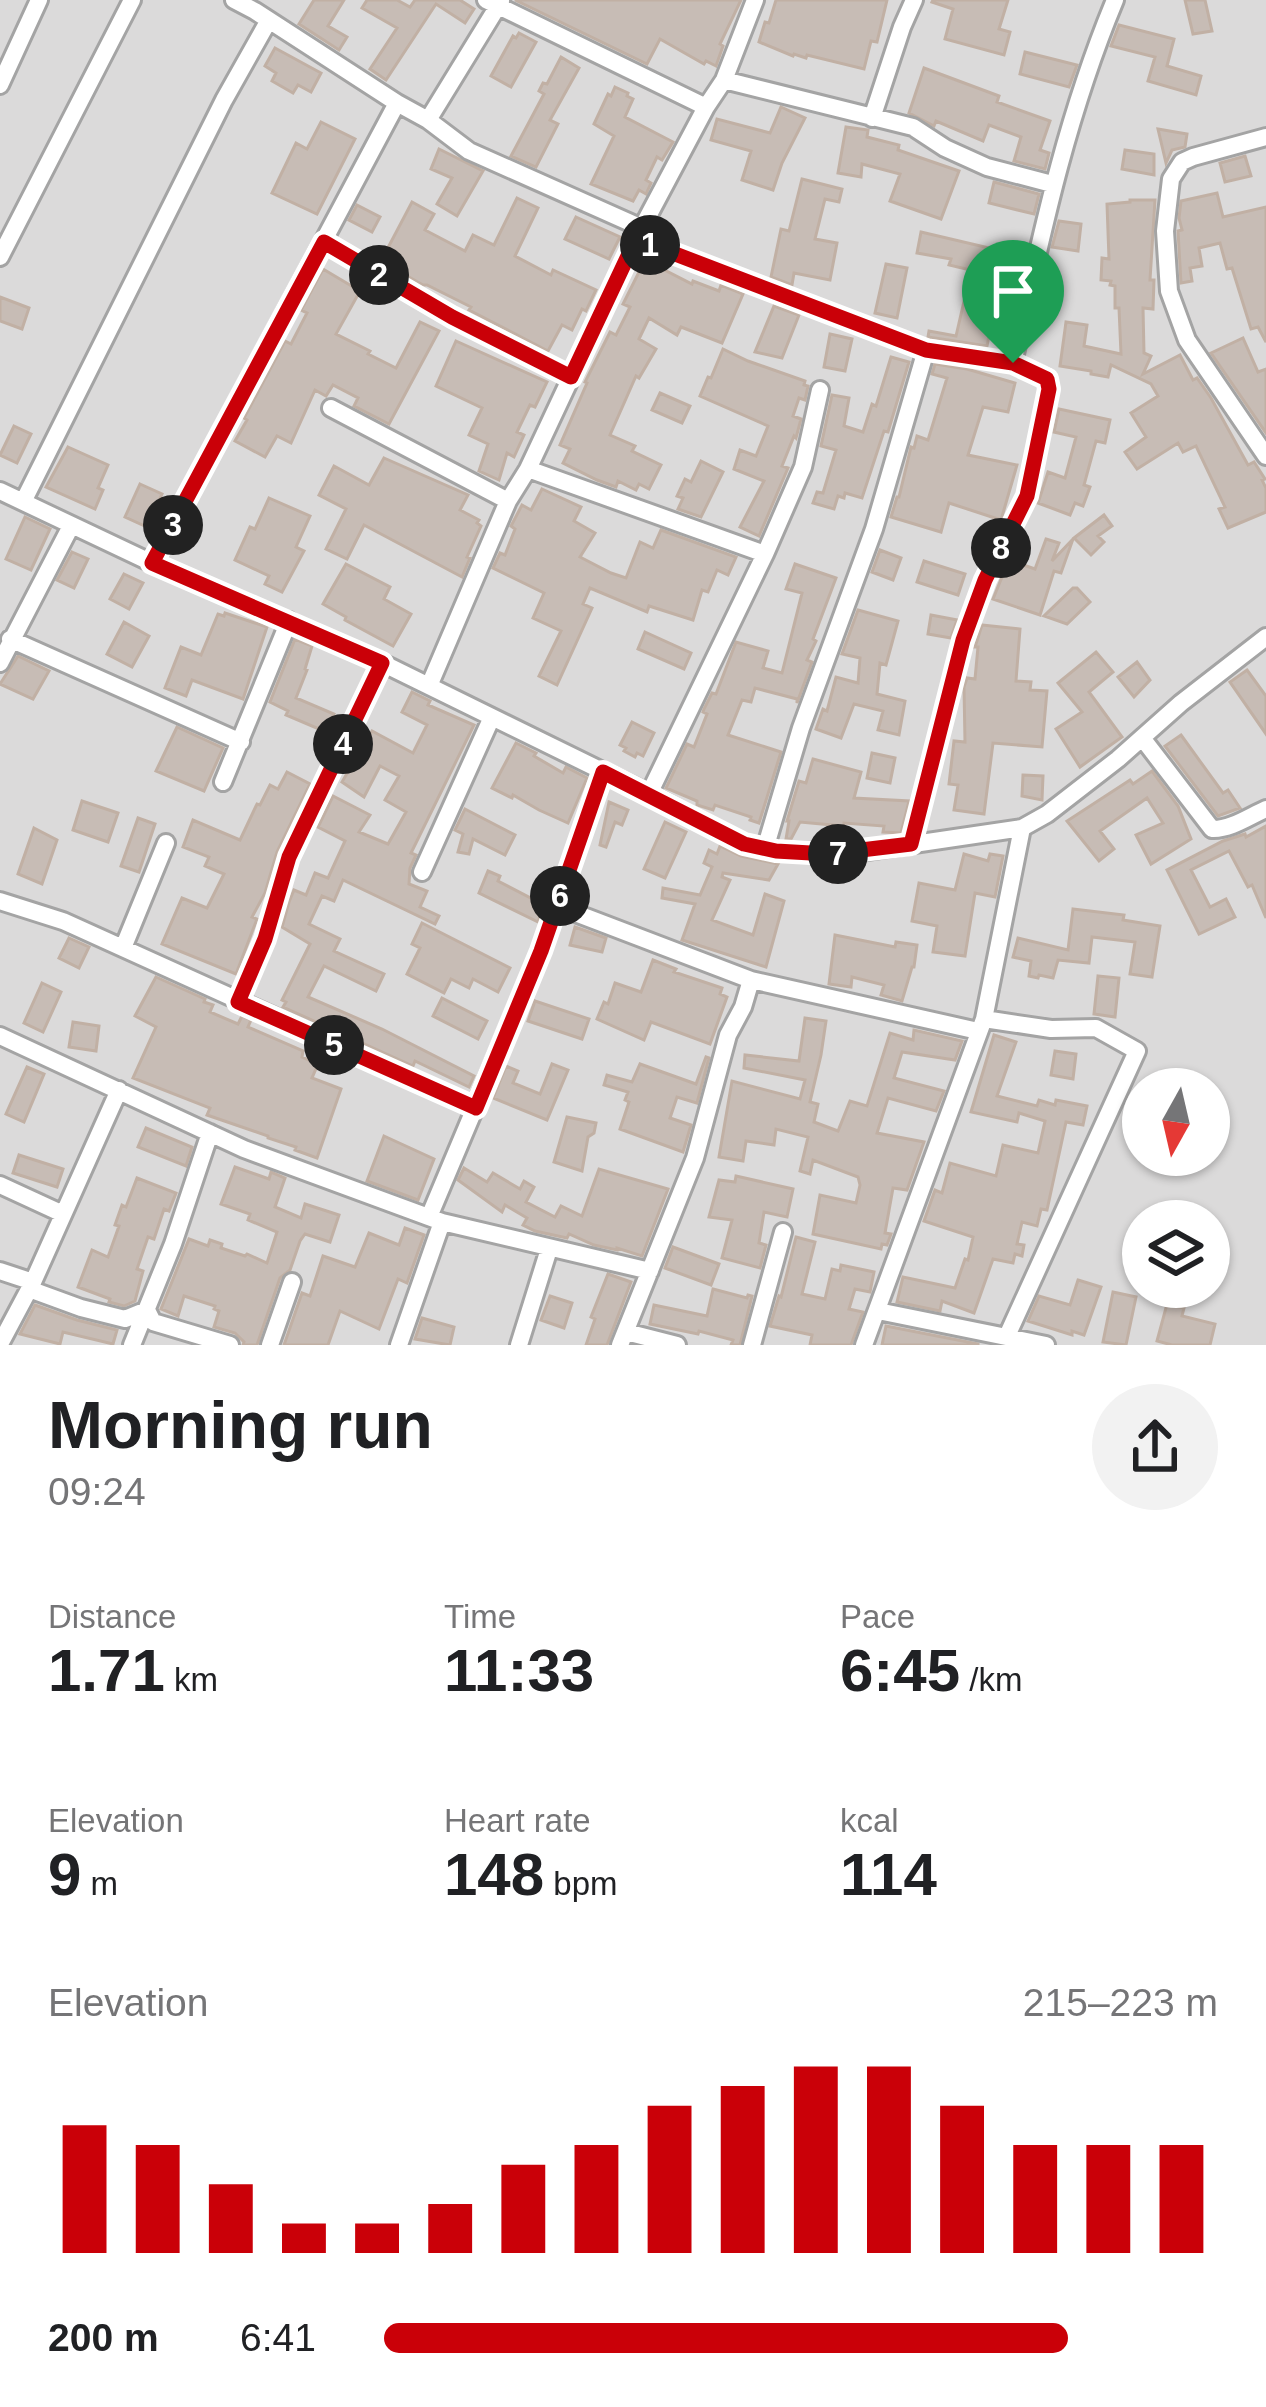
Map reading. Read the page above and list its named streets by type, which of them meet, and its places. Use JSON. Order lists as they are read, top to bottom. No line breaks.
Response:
{"north":"bottom","page":{"pins":["1","2","3","8","4","7","6","5"],"heading":["Morning run","09:24"],"stats":[["Distance","1.71 km"],["Time","11:33"],["Pace","6:45 /km"],["Elevation","9 m"],["Heart rate","148 bpm"],["kcal","114"]],"chart":["Elevation","215–223 m"],"list":[{"name":"200 m","note":"6:41"}]}}
